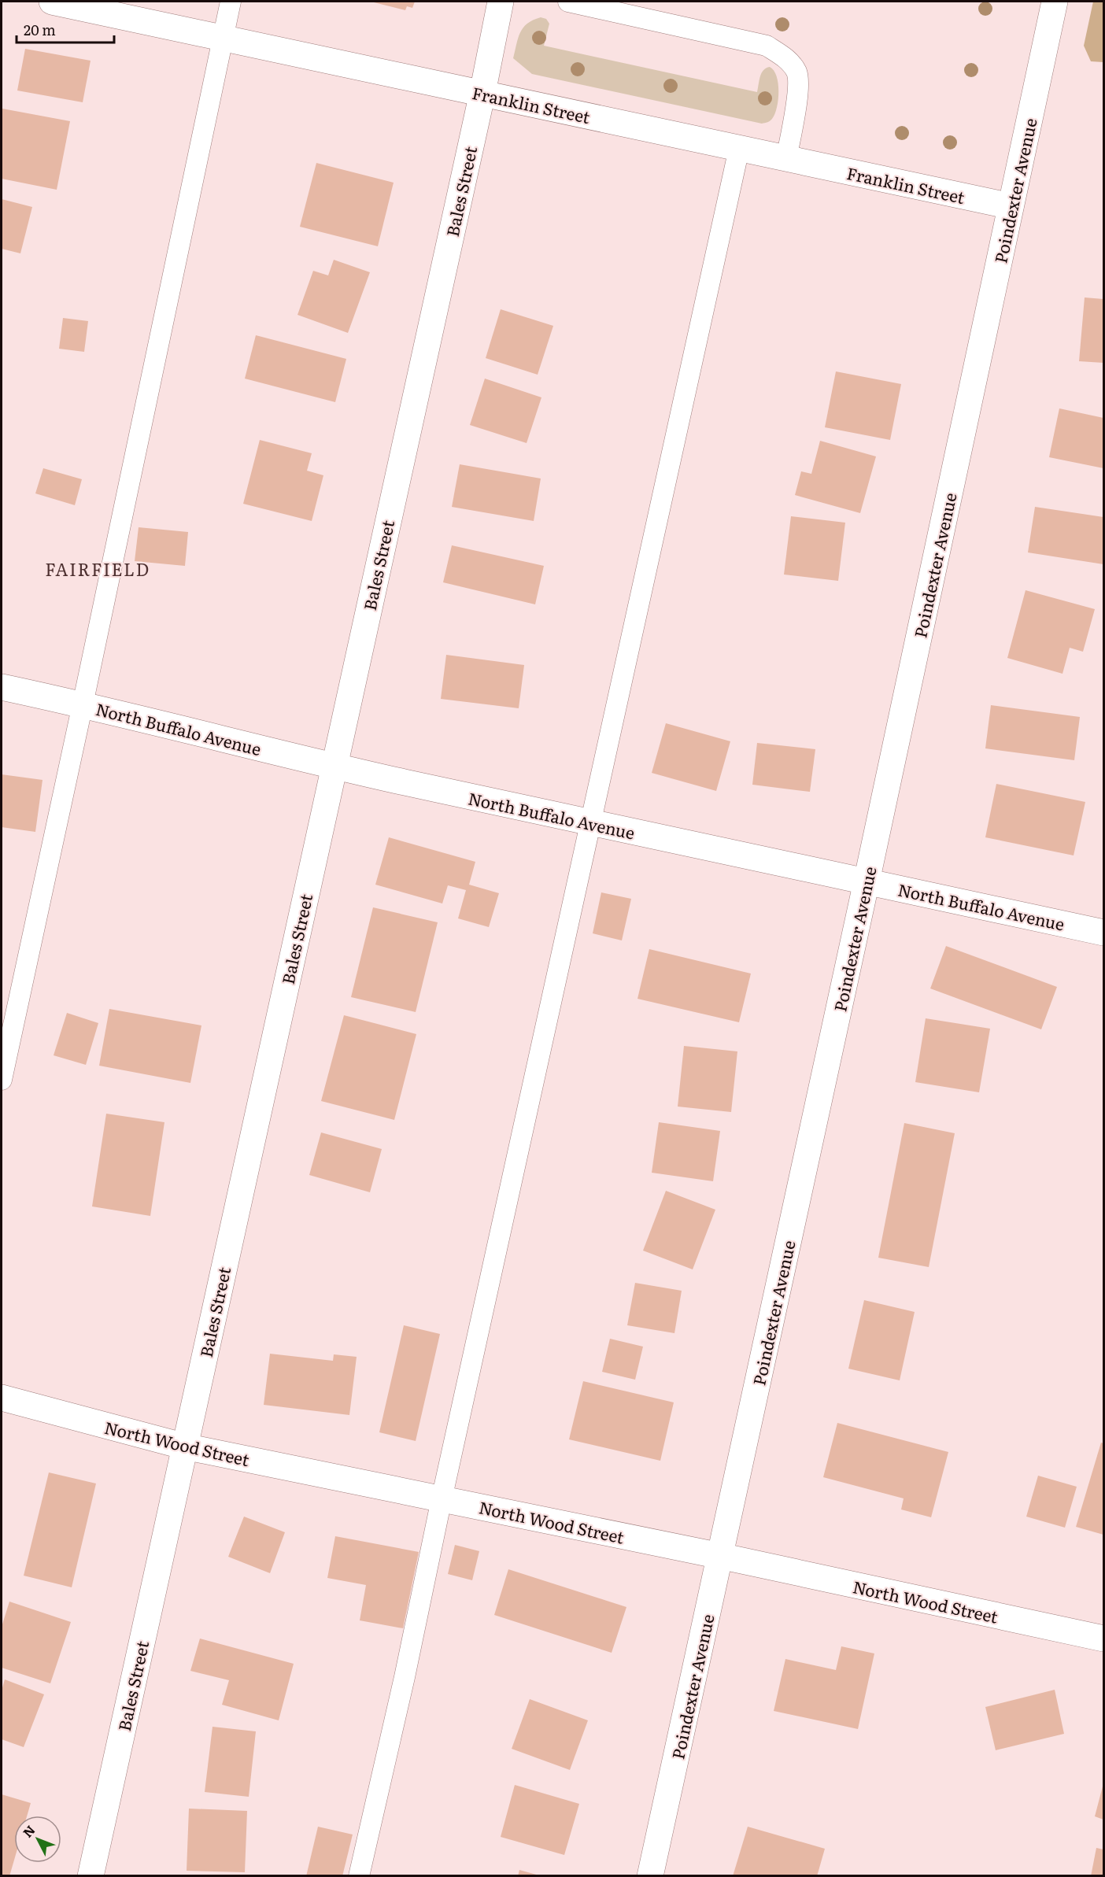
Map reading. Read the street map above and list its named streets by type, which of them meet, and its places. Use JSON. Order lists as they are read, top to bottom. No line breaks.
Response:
{"streets":{"street":["Franklin Street","Poindexter Avenue","Bales Street","North Buffalo Avenue","North Wood Street"]},"crossings":[["Franklin Street","Poindexter Avenue"],["Franklin Street","Bales Street"],["Poindexter Avenue","North Buffalo Avenue"],["Poindexter Avenue","North Wood Street"],["Bales Street","North Buffalo Avenue"],["Bales Street","North Wood Street"]],"districts":["FAIRFIELD"],"scale_bar":"20 m","north":"top left"}
